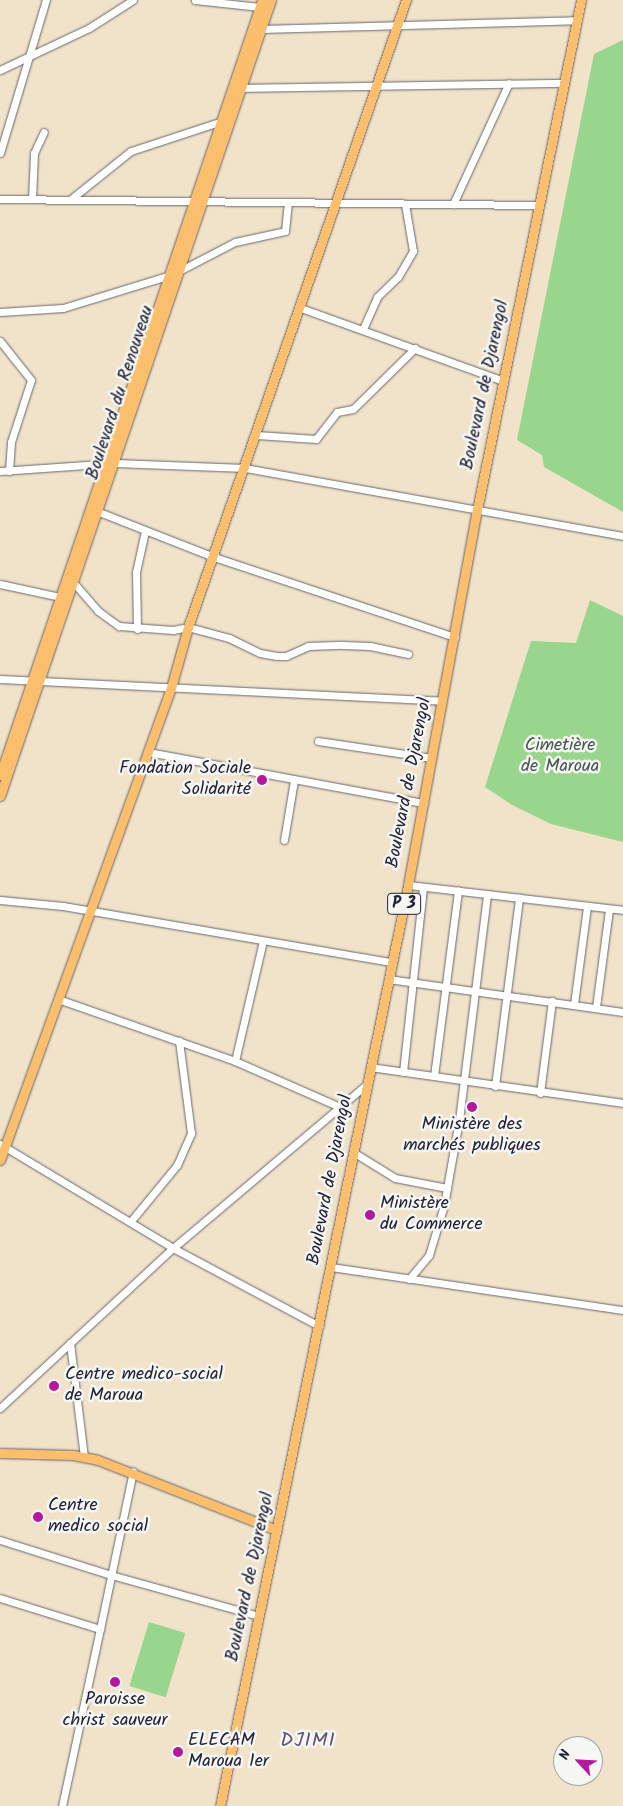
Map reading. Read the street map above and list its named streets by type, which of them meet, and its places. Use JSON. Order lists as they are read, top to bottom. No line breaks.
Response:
{"streets":{"main road":["Boulevard de Djarengol","Boulevard du Renouveau","P 3"]},"districts":["DJIMI"],"parks":["Cimetière de Maroua"],"places":["Fondation Sociale Solidarité","Ministère des marchés publiques","Ministère du Commerce","Centre medico-social de Maroua","Centre medico social","Paroisse christ sauveur","ELECAM Maroua 1er"],"north":"top left"}
